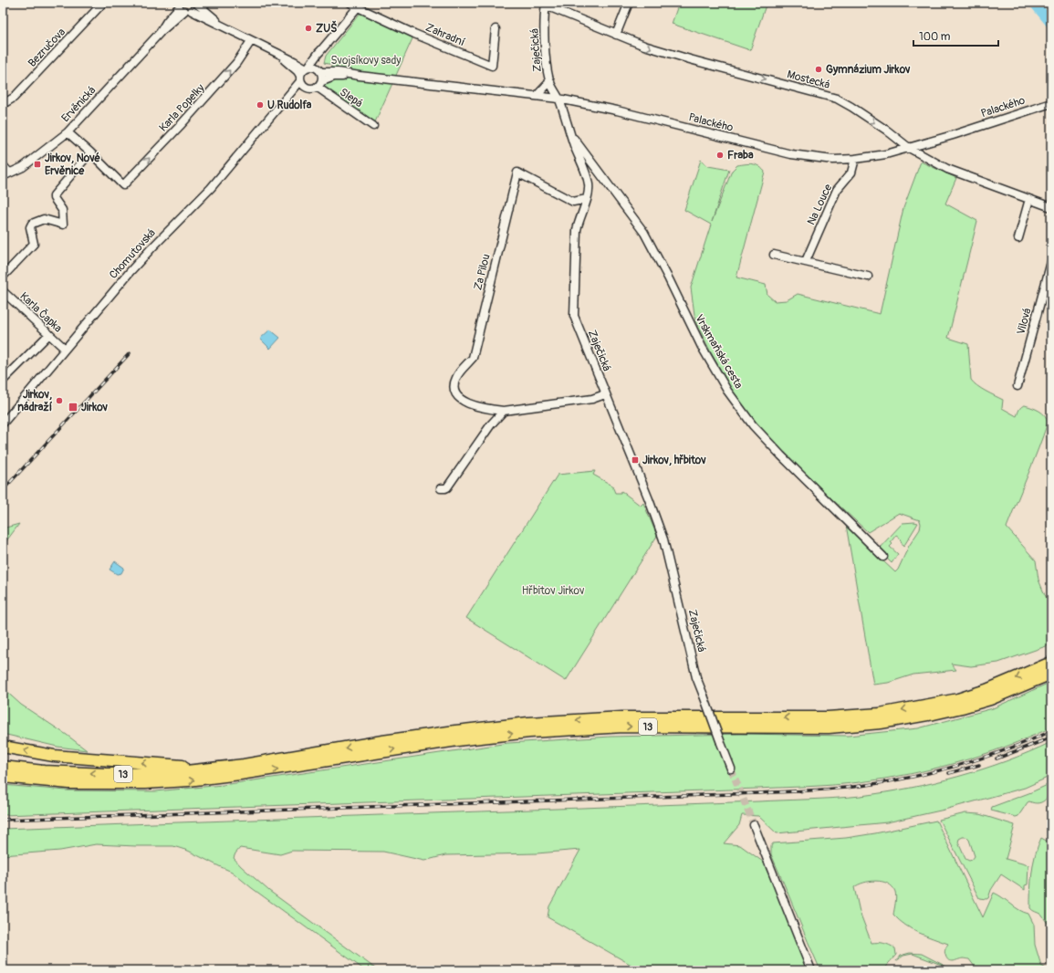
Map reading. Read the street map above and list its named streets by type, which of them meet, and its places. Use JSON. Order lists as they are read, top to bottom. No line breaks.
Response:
{"streets":{"highway":["13"],"street":["Zahradní","Bezručova","Zaječická","Mostecká","Slepá","Ervěnická","Palackého","Karla Popelky","Na Louce","Chomutovská","Za Pilou","Karla Čapka","Vilová","Vrskmaňská cesta"]},"crossings":[["Zahradní","Chomutovská"],["Zaječická","Mostecká"],["Zaječická","Palackého"],["Zaječická","Za Pilou"],["Zaječická","Vrskmaňská cesta"],["Mostecká","Palackého"],["Slepá","Palackého"],["Slepá","Chomutovská"],["Palackého","Na Louce"],["Palackého","Chomutovská"],["Chomutovská","Karla Čapka"]],"one_way":["Mostecká","Karla Popelky"],"parks":["Svojsíkovy sady","Hřbitov Jirkov"],"places":{"other":["ZUŠ","Gymnázium Jirkov","U Rudolfa","Fraba","Jirkov, nádraží"],"transit":["Jirkov, Nové Ervěnice","Jirkov","Jirkov, hřbitov"]},"scale_bar":"100 m"}
